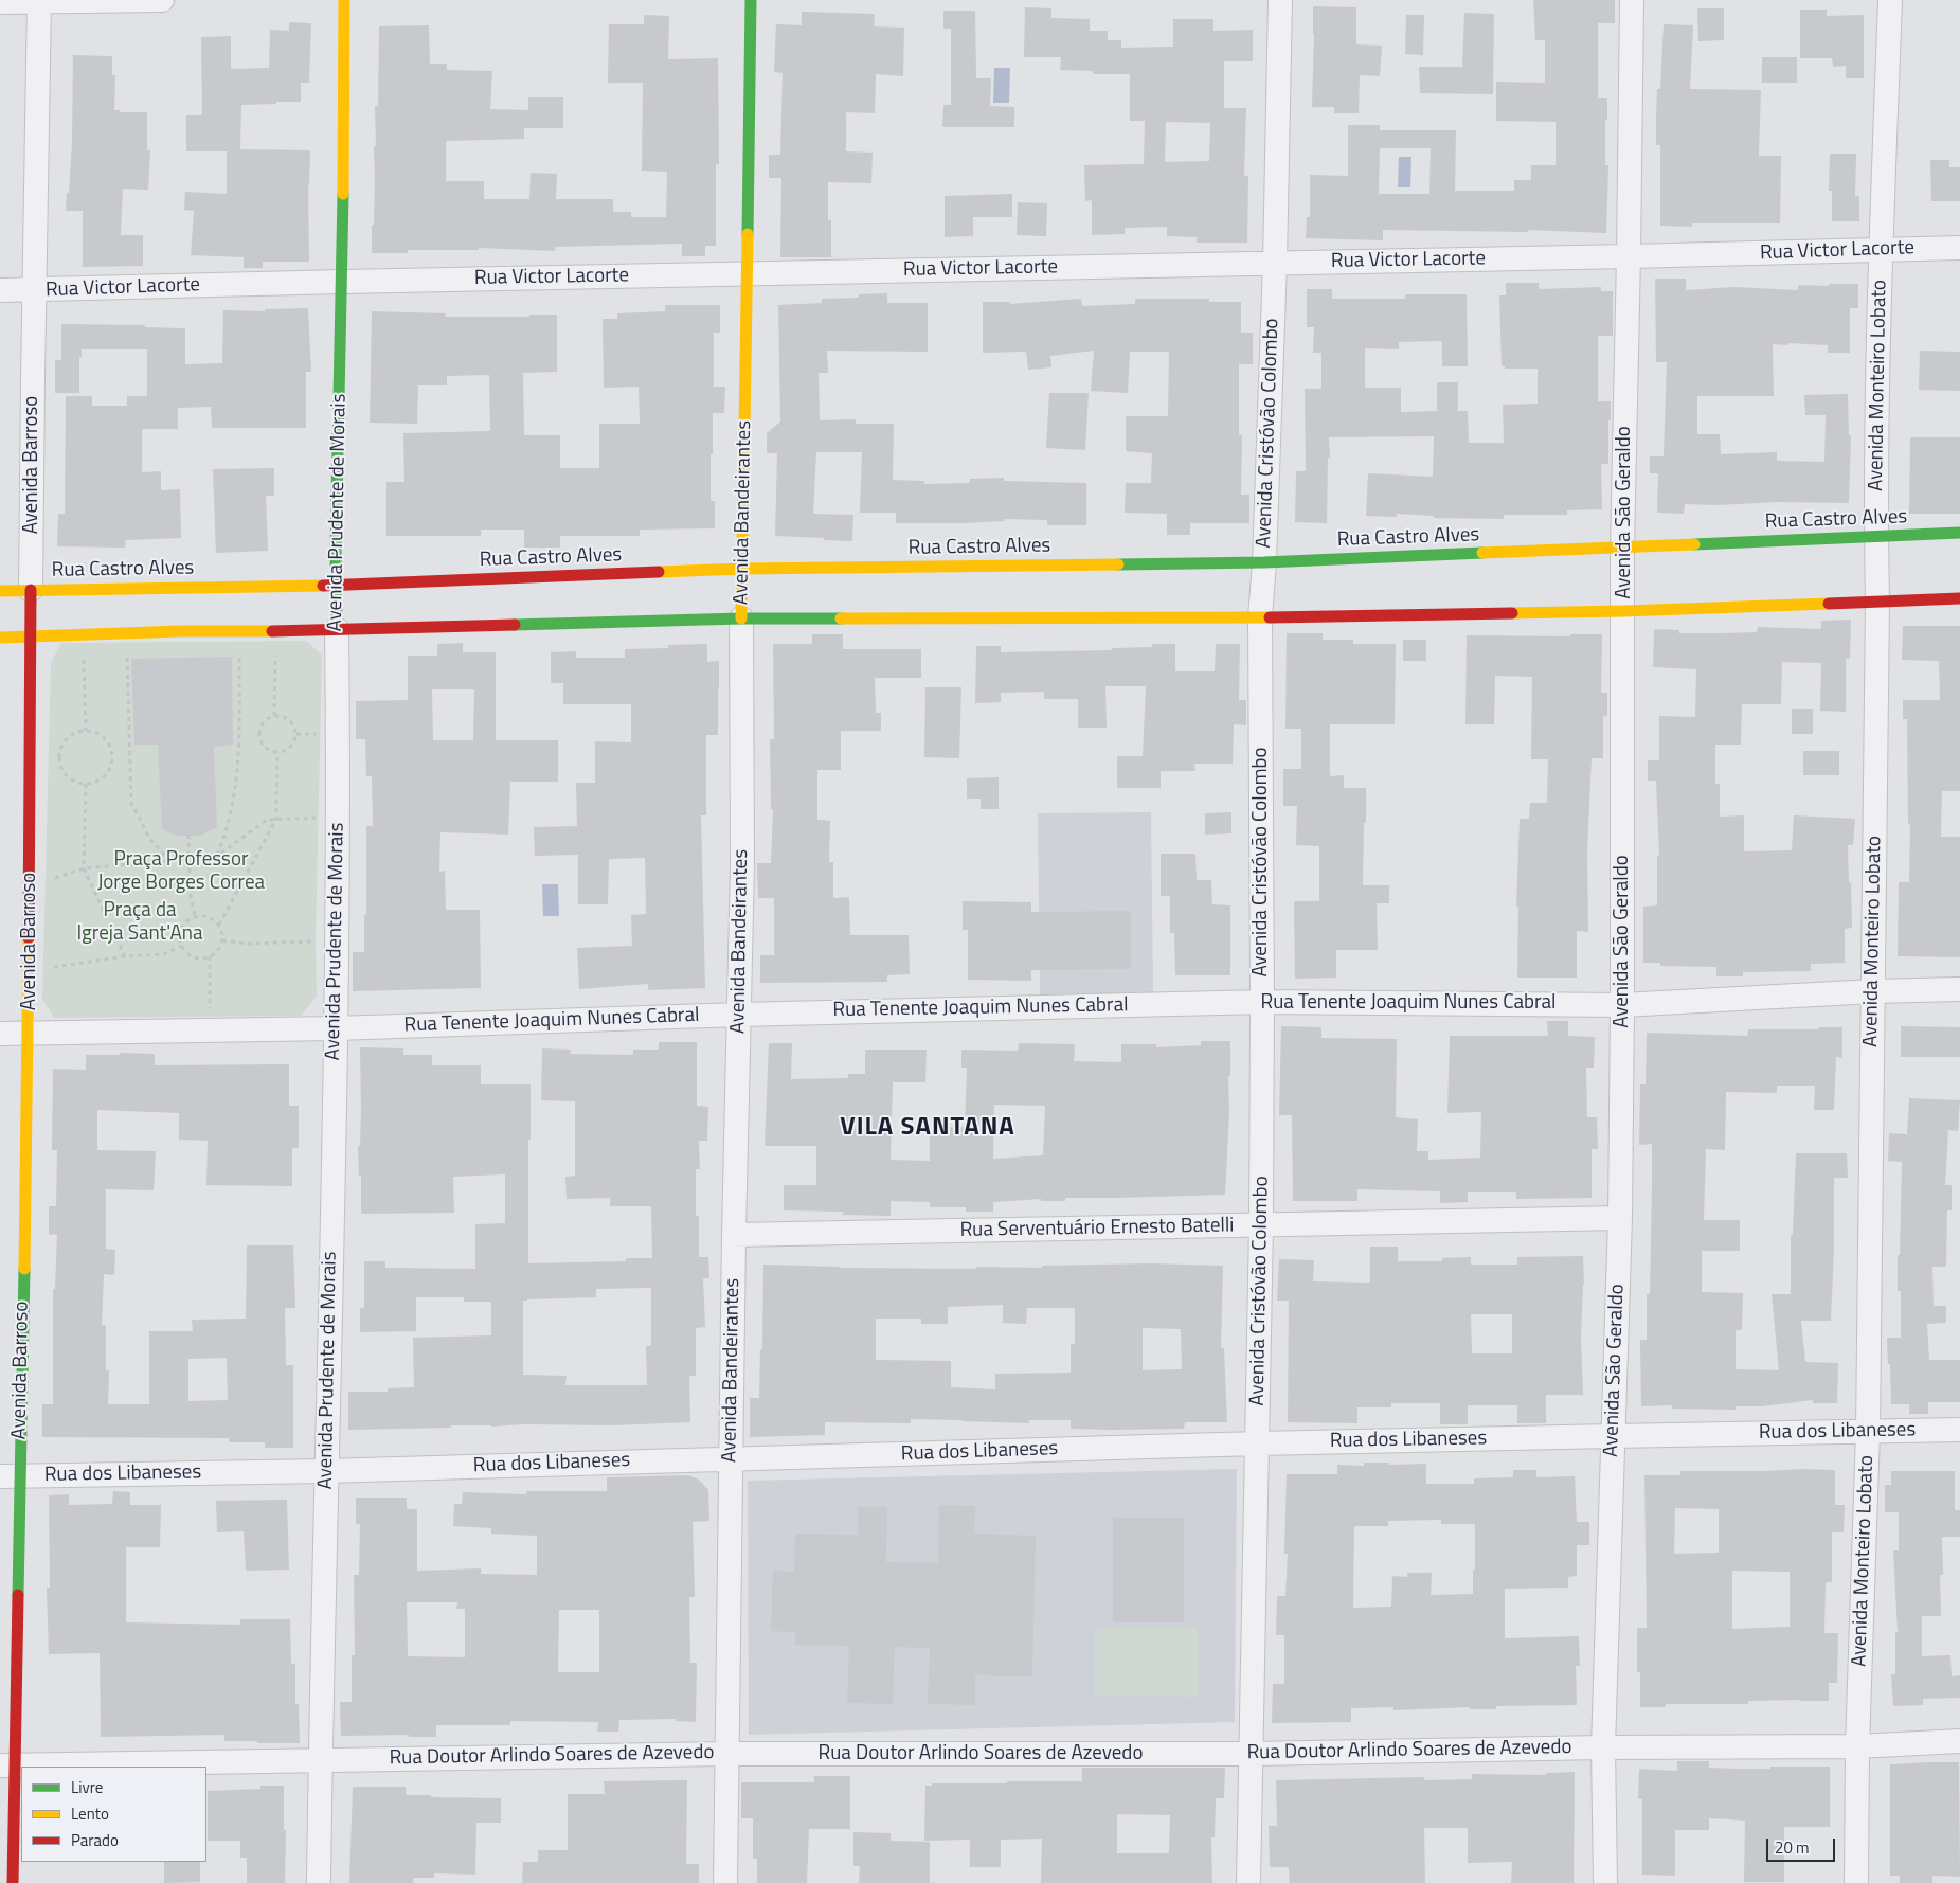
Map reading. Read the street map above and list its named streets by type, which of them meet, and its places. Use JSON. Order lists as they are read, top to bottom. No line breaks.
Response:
{"streets":{"main road":["Avenida Barroso","Avenida Prudente de Morais","Avenida Bandeirantes","Rua Castro Alves"],"street":["Rua Victor Lacorte","Avenida Monteiro Lobato","Avenida Cristóvão Colombo","Avenida São Geraldo","Rua Tenente Joaquim Nunes Cabral","Rua Serventuário Ernesto Batelli","Rua dos Libaneses","Rua Doutor Arlindo Soares de Azevedo"]},"crossings":[["Rua Victor Lacorte","Avenida Monteiro Lobato"],["Rua Victor Lacorte","Avenida Cristóvão Colombo"],["Rua Victor Lacorte","Avenida Barroso"],["Rua Victor Lacorte","Avenida Prudente de Morais"],["Rua Victor Lacorte","Avenida Bandeirantes"],["Rua Victor Lacorte","Avenida São Geraldo"],["Avenida Monteiro Lobato","Rua Castro Alves"],["Avenida Monteiro Lobato","Rua Tenente Joaquim Nunes Cabral"],["Avenida Monteiro Lobato","Rua dos Libaneses"],["Avenida Monteiro Lobato","Rua Doutor Arlindo Soares de Azevedo"],["Avenida Cristóvão Colombo","Rua Castro Alves"],["Avenida Cristóvão Colombo","Rua Tenente Joaquim Nunes Cabral"],["Avenida Cristóvão Colombo","Rua Serventuário Ernesto Batelli"],["Avenida Cristóvão Colombo","Rua dos Libaneses"],["Avenida Cristóvão Colombo","Rua Doutor Arlindo Soares de Azevedo"],["Avenida Barroso","Rua Castro Alves"],["Avenida Barroso","Rua Tenente Joaquim Nunes Cabral"],["Avenida Barroso","Rua dos Libaneses"],["Avenida Barroso","Rua Doutor Arlindo Soares de Azevedo"],["Avenida Prudente de Morais","Rua Castro Alves"],["Avenida Prudente de Morais","Rua Tenente Joaquim Nunes Cabral"],["Avenida Prudente de Morais","Rua dos Libaneses"],["Avenida Prudente de Morais","Rua Doutor Arlindo Soares de Azevedo"],["Avenida Bandeirantes","Rua Castro Alves"],["Avenida Bandeirantes","Rua Tenente Joaquim Nunes Cabral"],["Avenida Bandeirantes","Rua Serventuário Ernesto Batelli"],["Avenida Bandeirantes","Rua dos Libaneses"],["Avenida Bandeirantes","Rua Doutor Arlindo Soares de Azevedo"],["Avenida São Geraldo","Rua Castro Alves"],["Avenida São Geraldo","Rua Tenente Joaquim Nunes Cabral"],["Avenida São Geraldo","Rua Serventuário Ernesto Batelli"],["Avenida São Geraldo","Rua dos Libaneses"],["Avenida São Geraldo","Rua Doutor Arlindo Soares de Azevedo"]],"districts":["VILA SANTANA"],"parks":["Praça Professor Jorge Borges Correa","Praça da Igreja Sant'Ana"],"legend":["Livre","Lento","Parado"],"scale_bar":"20 m"}
